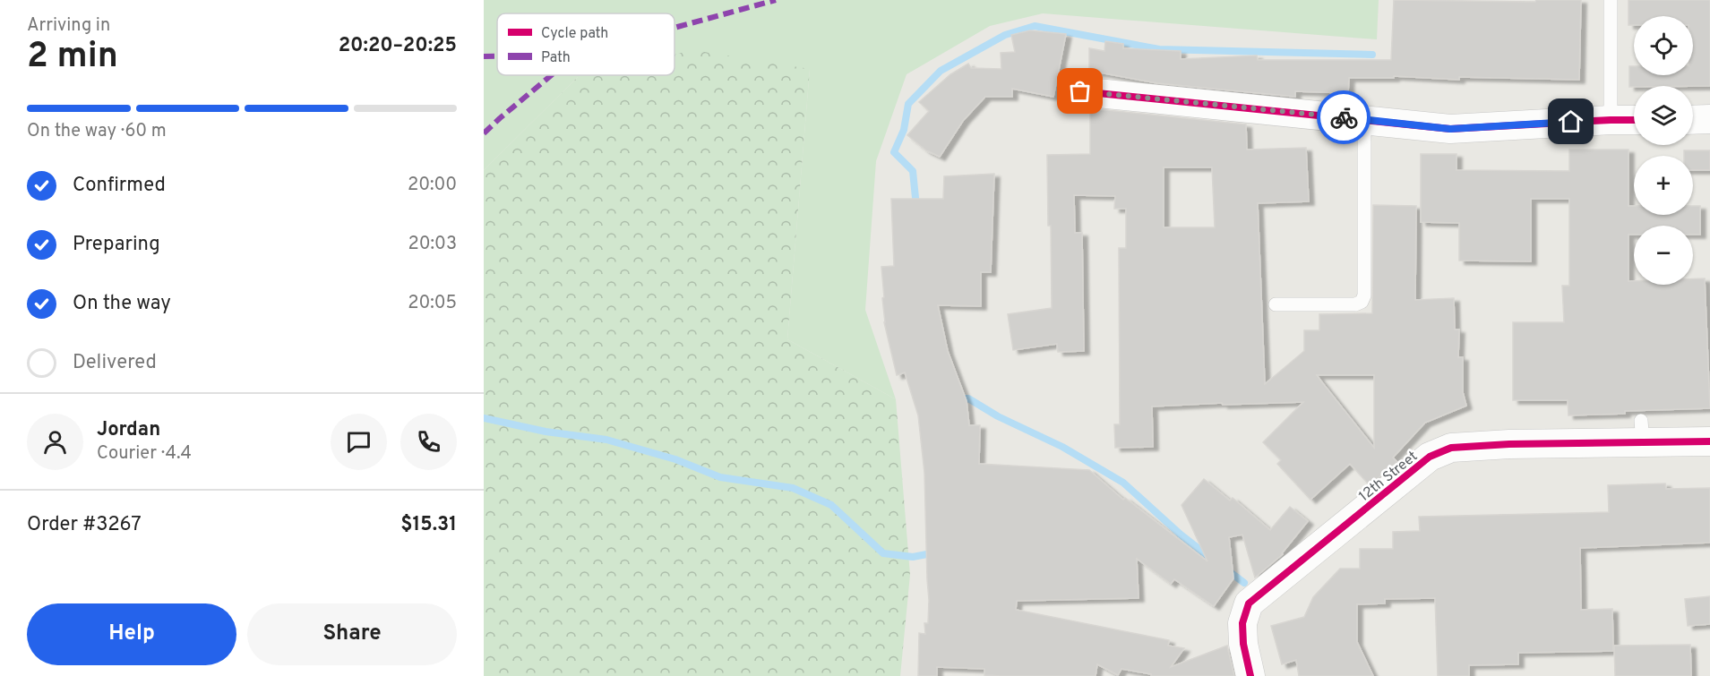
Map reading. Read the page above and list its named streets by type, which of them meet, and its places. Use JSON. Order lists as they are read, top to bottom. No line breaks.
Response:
{"streets":{"street":["12th Street"]},"legend":["Cycle path","Path"],"page":{"heading":["2 min","Arriving in","20:20–20:25"],"panel":["Jordan","Courier · 4.4","Order #3267","$15.31"],"map_buttons":["+","−"],"bar":"On the way · 60 m","list":[["Confirmed","20:00"],["Preparing","20:03"],["On the way","20:05"],"Delivered"],"buttons":["Help","Share"]}}
